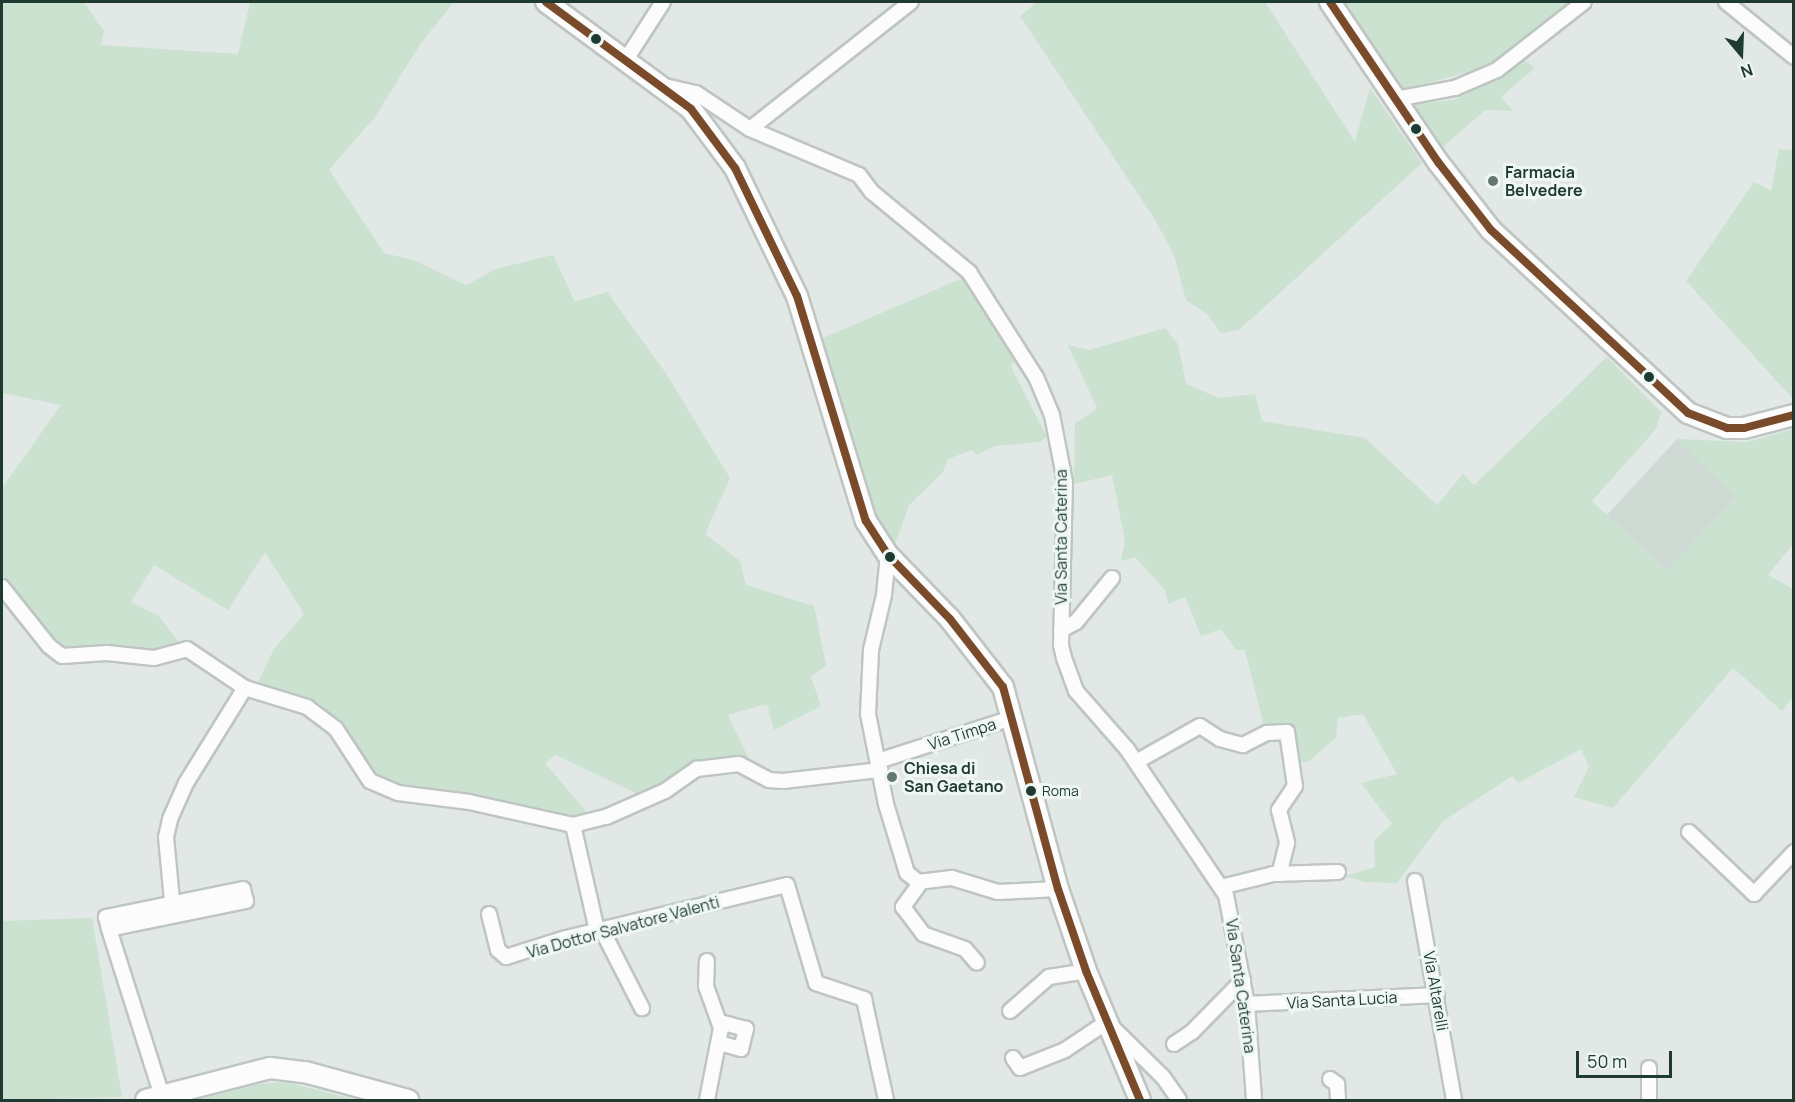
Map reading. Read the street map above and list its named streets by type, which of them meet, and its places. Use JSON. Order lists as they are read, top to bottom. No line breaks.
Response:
{"streets":{"street":["Via Santa Caterina","Via Timpa","Via Dottor Salvatore Valenti","Via Altarelli","Via Santa Lucia"]},"crossings":[["Via Santa Caterina","Via Santa Lucia"],["Via Altarelli","Via Santa Lucia"]],"places":["Farmacia Belvedere","Chiesa di San Gaetano","Roma"],"scale_bar":"50 m","north":"bottom"}
